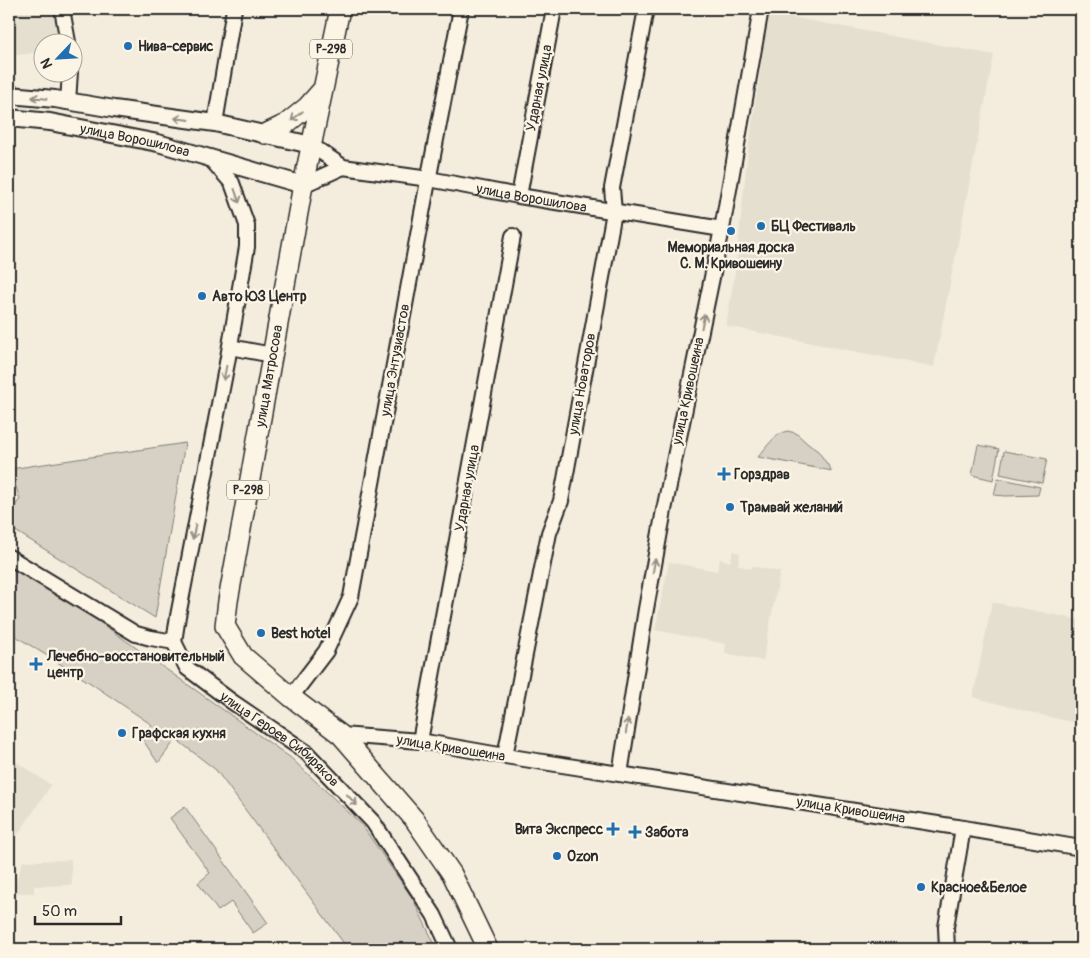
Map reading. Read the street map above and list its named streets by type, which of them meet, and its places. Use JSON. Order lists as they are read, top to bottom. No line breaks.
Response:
{"streets":{"highway":["Р-298","улица Матросова"],"main road":["улица Ворошилова"],"street":["Ударная улица","улица Энтузиастов","улица Новаторов","улица Кривошеина","улица Героев Сибиряков"]},"crossings":[["Р-298","улица Энтузиастов"],["Р-298","улица Матросова"],["Р-298","улица Кривошеина"],["Ударная улица","улица Ворошилова"],["Ударная улица","улица Кривошеина"],["улица Ворошилова","улица Энтузиастов"],["улица Ворошилова","улица Матросова"],["улица Ворошилова","улица Новаторов"],["улица Ворошилова","улица Кривошеина"],["улица Энтузиастов","улица Матросова"],["улица Новаторов","улица Кривошеина"]],"one_way":["улица Кривошеина","улица Героев Сибиряков"],"places":{"other":["Нива-сервис","БЦ Фестиваль","Мемориальная доска С. М. Кривошеину","Авто ЮЗ Центр","Трамвай желаний","Best hotel","Графская кухня","Ozon","Красное&Белое"],"health":["Горздрав","Лечебно-восстановительный центр","Вита Экспресс","Забота"]},"scale_bar":"50 m","north":"bottom left"}
